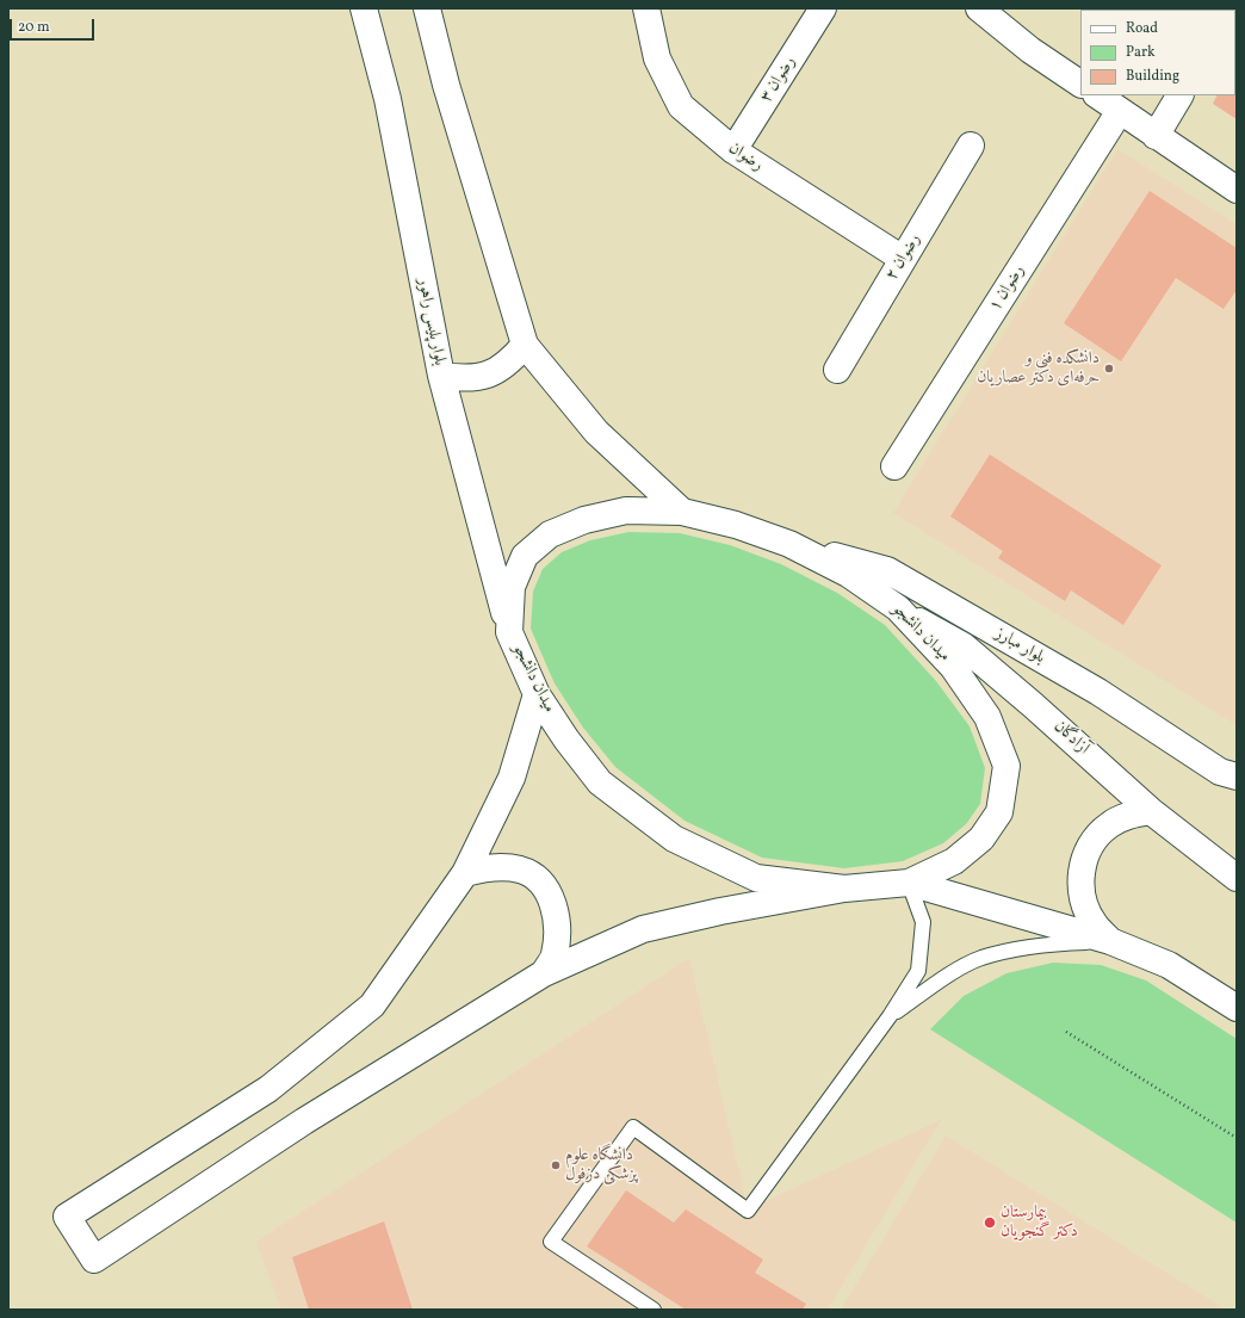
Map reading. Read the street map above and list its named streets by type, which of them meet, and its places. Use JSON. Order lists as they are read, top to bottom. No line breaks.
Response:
{"streets":{"main road":["رضوان ۳","رضوان","رضوان ۲","رضوان ۱","بلوار پلیس راهور","میدان دانشجو","بلوار مبارز","آزادگان"]},"crossings":[["رضوان ۳","رضوان"],["رضوان","رضوان ۲"],["بلوار پلیس راهور","میدان دانشجو"],["میدان دانشجو","بلوار مبارز"],["میدان دانشجو","آزادگان"]],"places":["دانشکده فنی و حرفه‌ای دکتر عصاریان","دانشگاه علوم پزشکی دزفول","بیمارستان دکتر گنجویان"],"legend":["Road","Park","Building"],"scale_bar":"20 m"}
